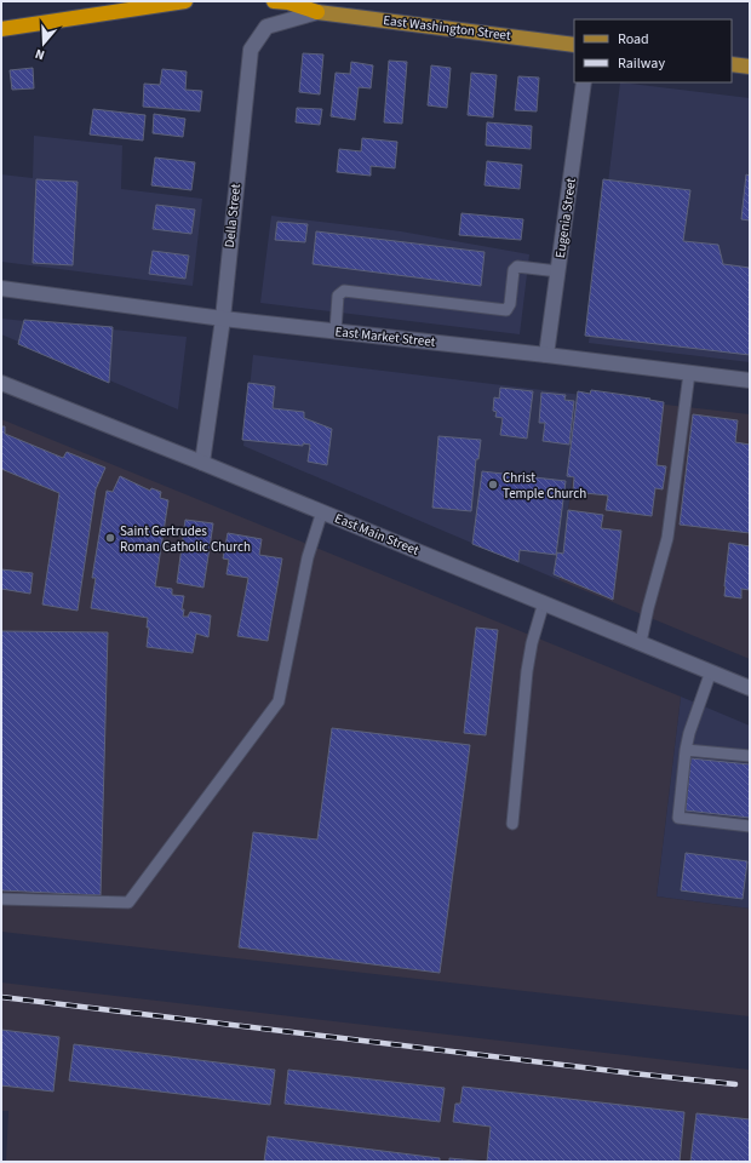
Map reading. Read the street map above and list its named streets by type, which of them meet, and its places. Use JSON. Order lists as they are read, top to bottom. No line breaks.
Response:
{"streets":{"main road":["East Washington Street","Della Street","Eugenia Street","East Market Street","East Main Street"]},"crossings":[["East Washington Street","Della Street"],["Della Street","East Market Street"],["Della Street","East Main Street"],["Eugenia Street","East Market Street"]],"places":["Christ Temple Church","Saint Gertrudes Roman Catholic Church"],"legend":["Road","Railway"],"north":"bottom"}
